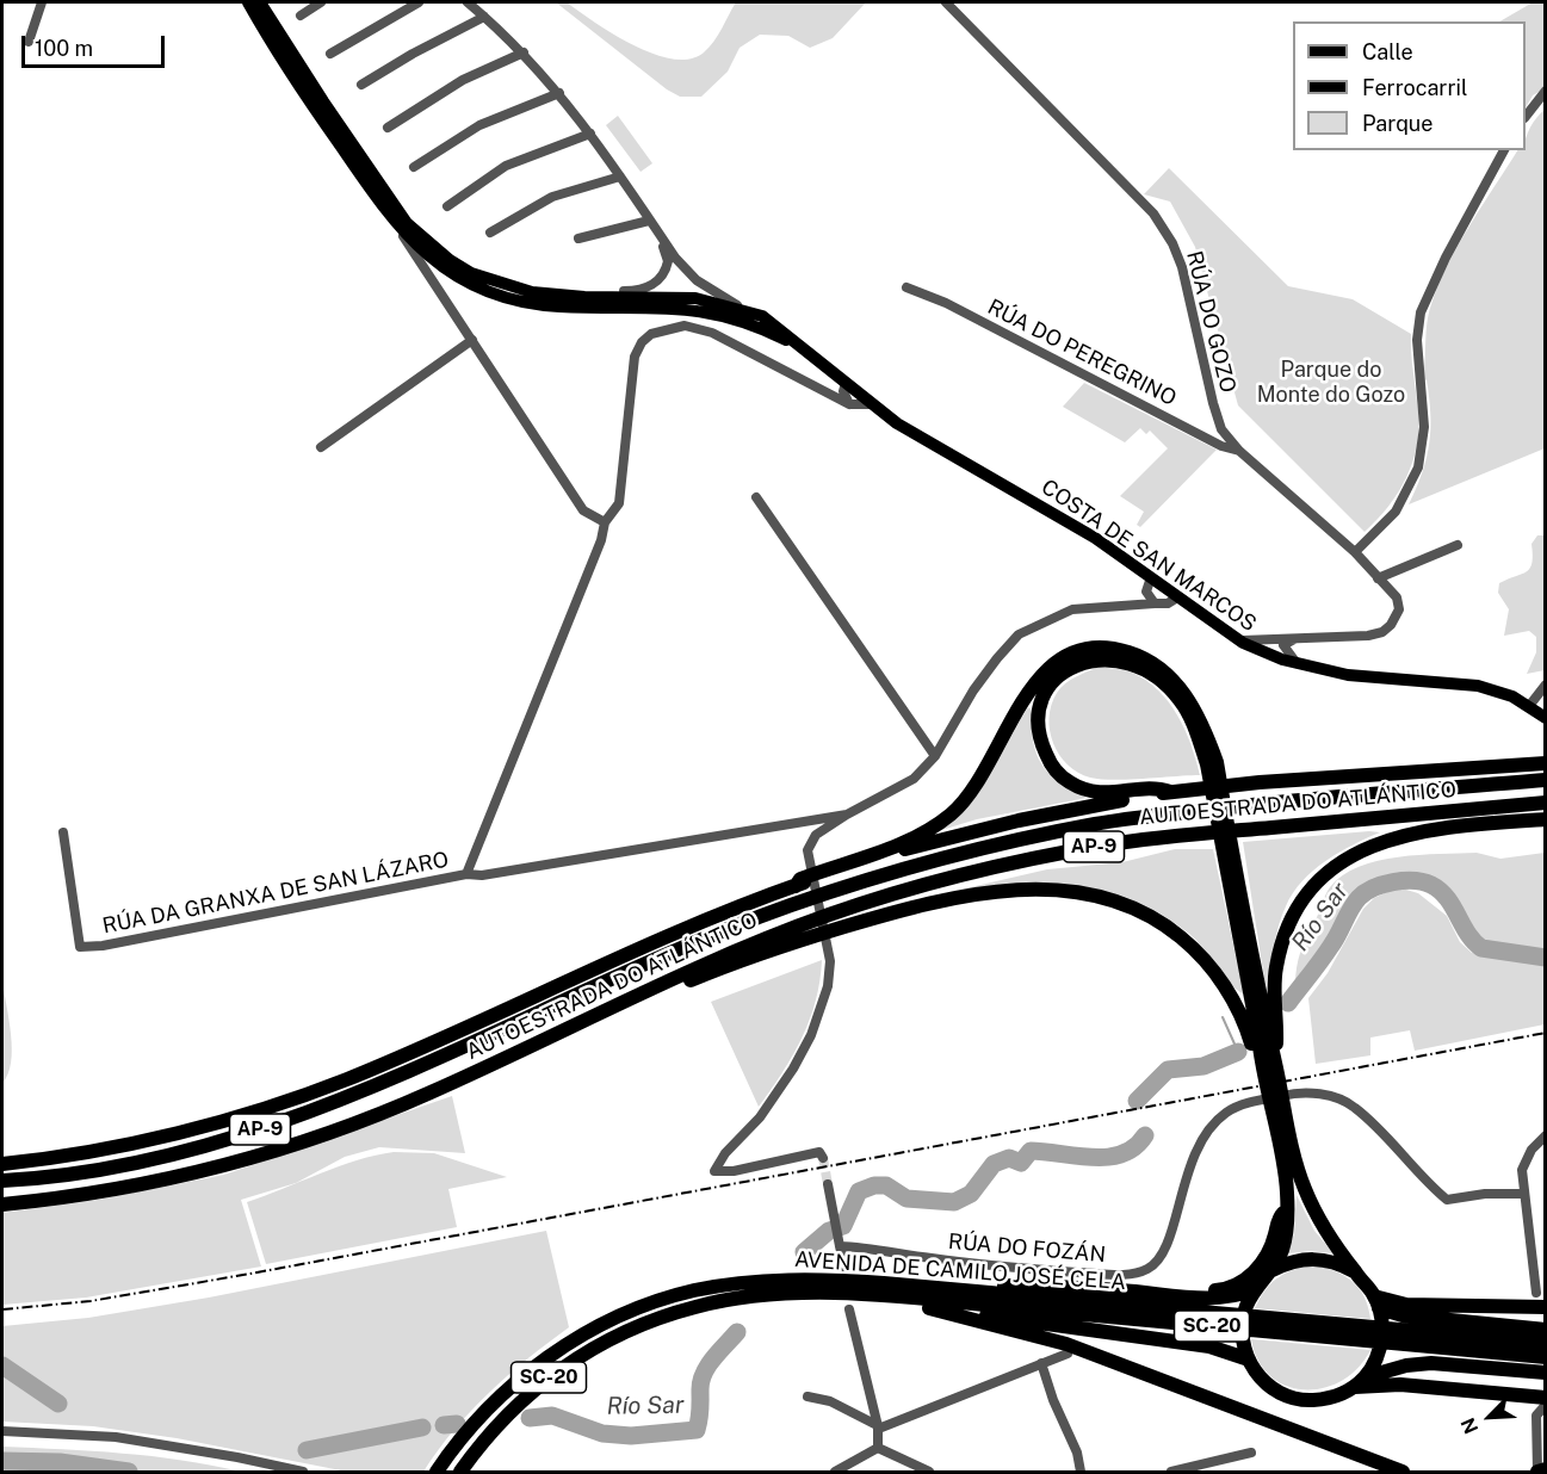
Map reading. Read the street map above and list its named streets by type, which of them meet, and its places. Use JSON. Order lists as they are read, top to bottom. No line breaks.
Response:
{"streets":{"highway":["AUTOESTRADA DO ATLÁNTICO","AP-9","AVENIDA DE CAMILO JOSÉ CELA","SC-20"],"main road":["COSTA DE SAN MARCOS"],"street":["RÚA DO GOZO","RÚA DO PEREGRINO","RÚA DA GRANXA DE SAN LÁZARO","RÚA DO FOZÁN"]},"crossings":[["RÚA DO GOZO","RÚA DO PEREGRINO"],["RÚA DO GOZO","COSTA DE SAN MARCOS"],["COSTA DE SAN MARCOS","RÚA DA GRANXA DE SAN LÁZARO"]],"water":["Río Sar"],"parks":["Parque do Monte do Gozo"],"legend":["Calle","Ferrocarril","Parque"],"scale_bar":"100 m","north":"bottom left"}
